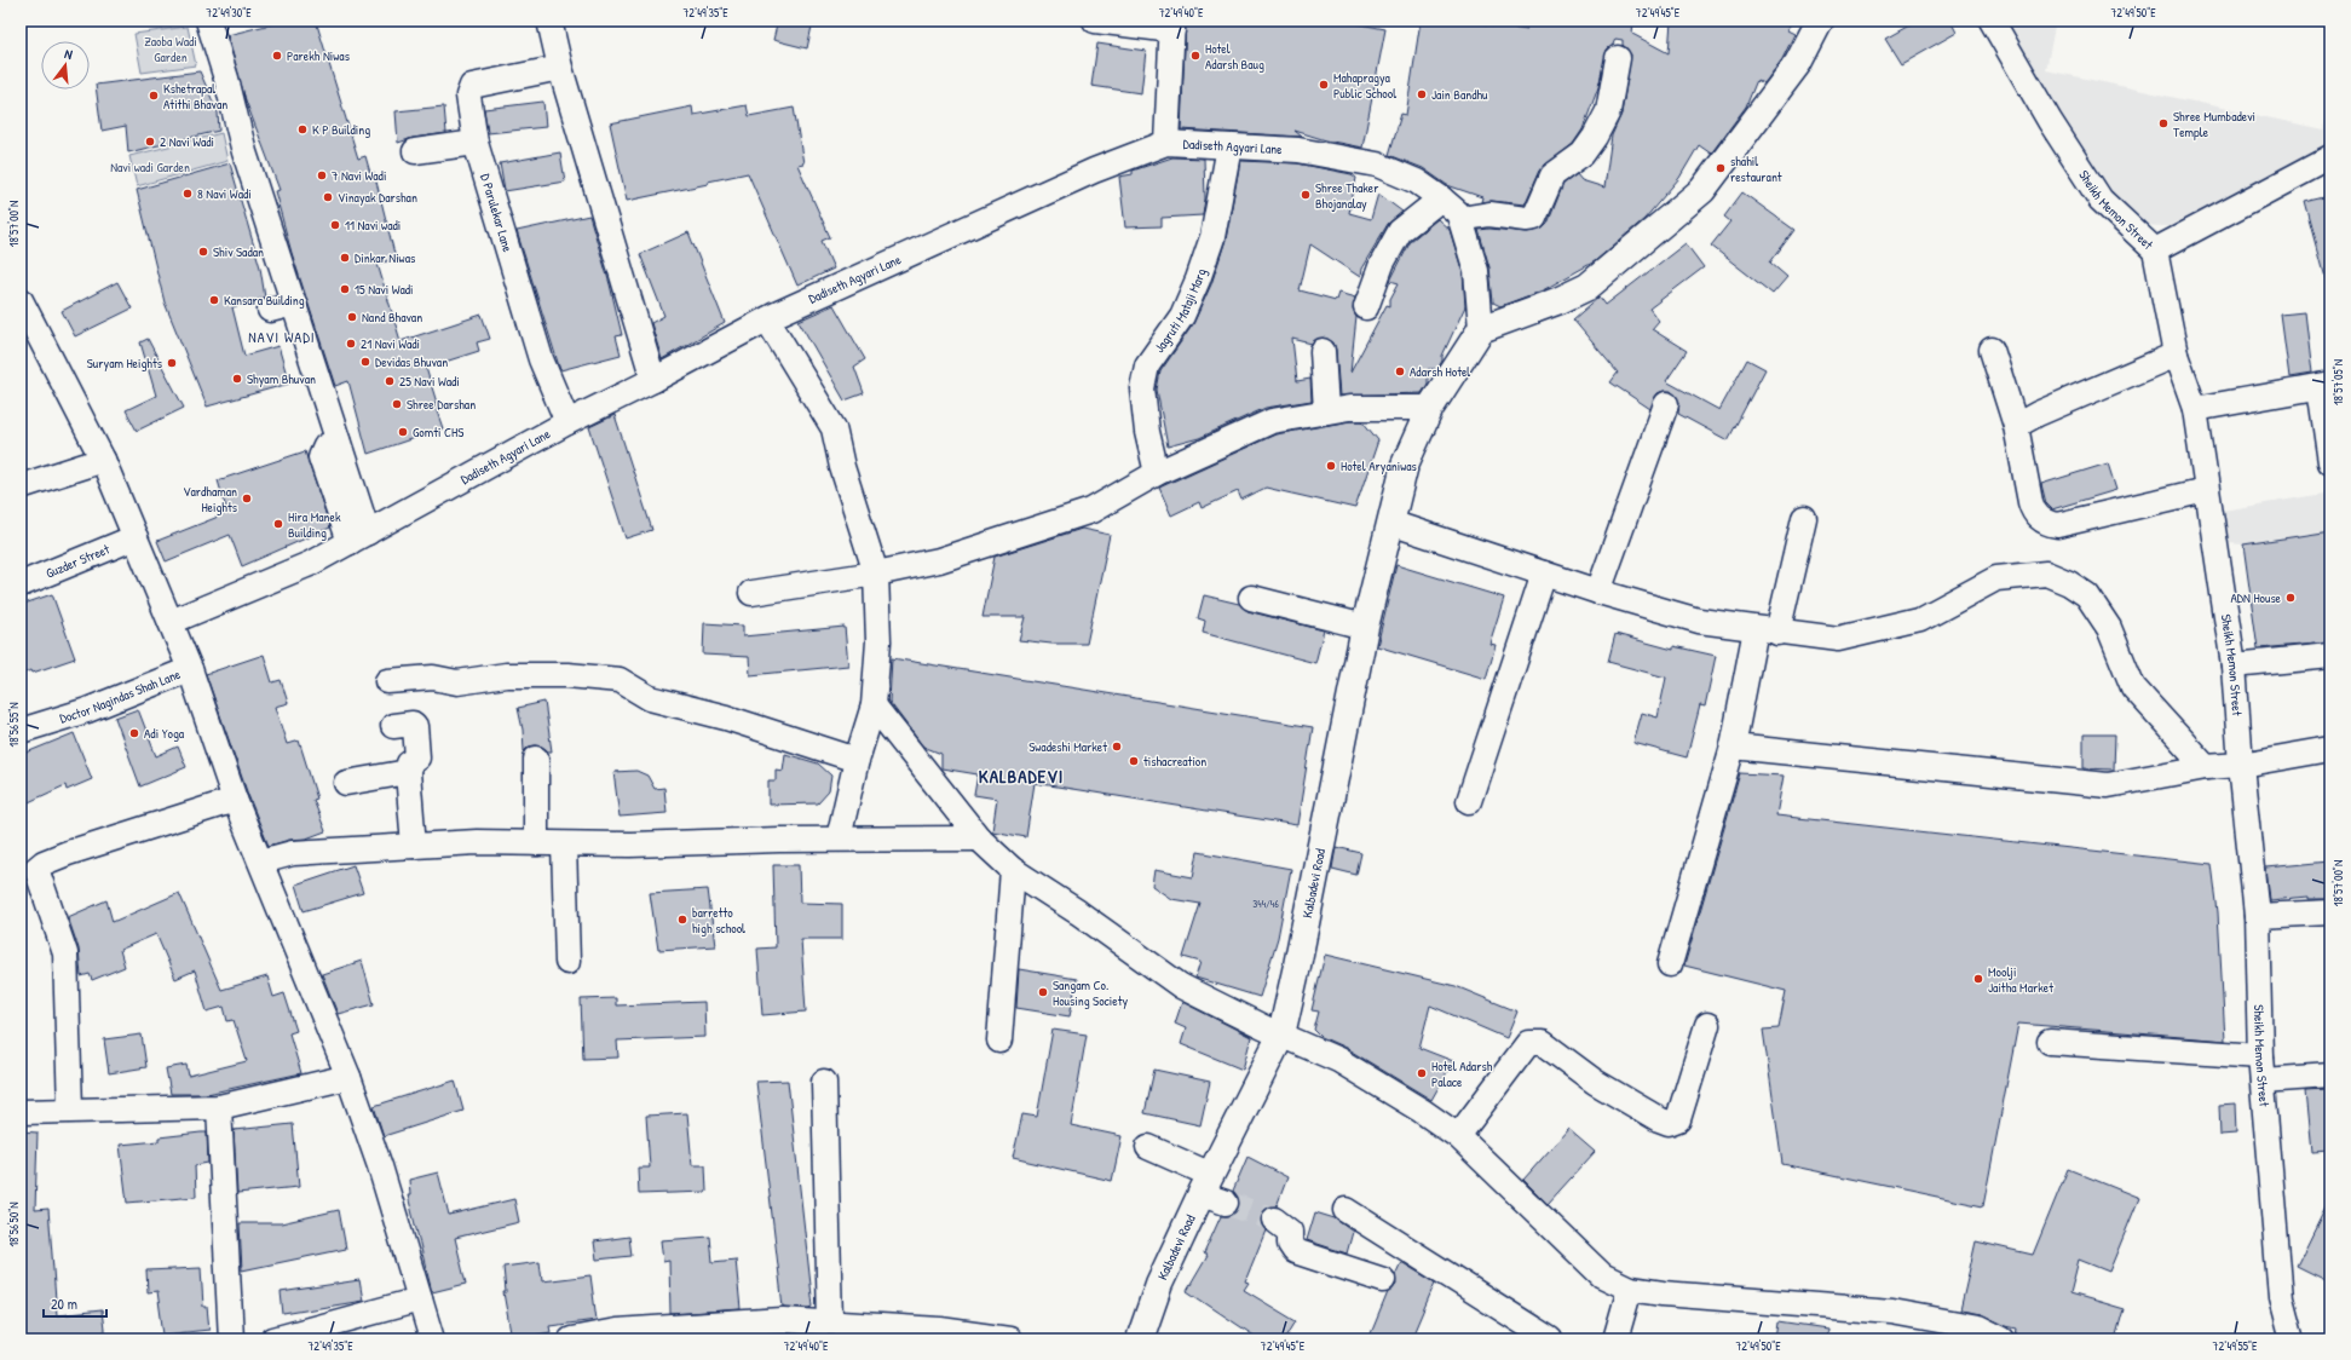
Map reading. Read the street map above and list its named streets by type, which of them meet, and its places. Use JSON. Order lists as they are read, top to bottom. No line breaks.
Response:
{"streets":{"main road":["Kalbadevi Road"],"street":["Dadiseth Agyari Lane","Sheikh Memon Street","D Parulekar Lane","Jagruti Mataji Marg","Guzder Street","Doctor Nagindas Shah Lane"]},"crossings":[["Dadiseth Agyari Lane","D Parulekar Lane"],["Dadiseth Agyari Lane","Jagruti Mataji Marg"],["Dadiseth Agyari Lane","Kalbadevi Road"]],"districts":["NAVI WADI","KALBADEVI"],"parks":["Zaoba Wadi Garden","Navi wadi Garden"],"places":["Parekh Niwas","Hotel Adarsh Baug","Mahapragya Public School","Jain Bandhu","Kshetrapal Atithi Bhavan","Shree Mumbadevi Temple","K P Building","2 Navi Wadi","shahil restaurant","7 Navi Wadi","8 Navi Wadi","Shree Thaker Bhojanalay","Vinayak Darshan","11 Navi wadi","Shiv Sadan","Dinkar Niwas","15 Navi Wadi","Kansara Building","Nand Bhavan","21 Navi Wadi","Devidas Bhuvan","Suryam Heights","Adarsh Hotel","Shyam Bhuvan","25 Navi Wadi","Shree Darshan","Gomti CHS","Hotel Aryaniwas","Vardhaman Heights","Hira Manek Building","ADN House","Adi Yoga","Swadeshi Market","tishacreation","barretto high school","Moolji Jaitha Market","Sangam Co. Housing Society","Hotel Adarsh Palace"],"house_numbers":["344/46"],"scale_bar":"20 m","north":"top","coordinates":["72°49'30\"E","72°49'35\"E","72°49'40\"E","72°49'45\"E","72°49'50\"E","18°57'00\"N","18°57'05\"N","18°56'55\"N","18°56'50\"N","72°49'55\"E"]}
